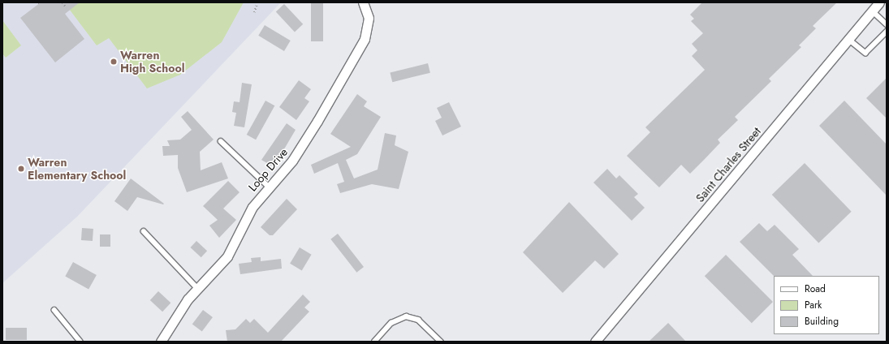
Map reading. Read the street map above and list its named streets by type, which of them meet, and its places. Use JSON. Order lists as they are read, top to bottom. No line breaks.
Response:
{"streets":{"street":["Saint Charles Street","Loop Drive"]},"places":["Warren High School","Warren Elementary School"],"legend":["Road","Park","Building"]}
